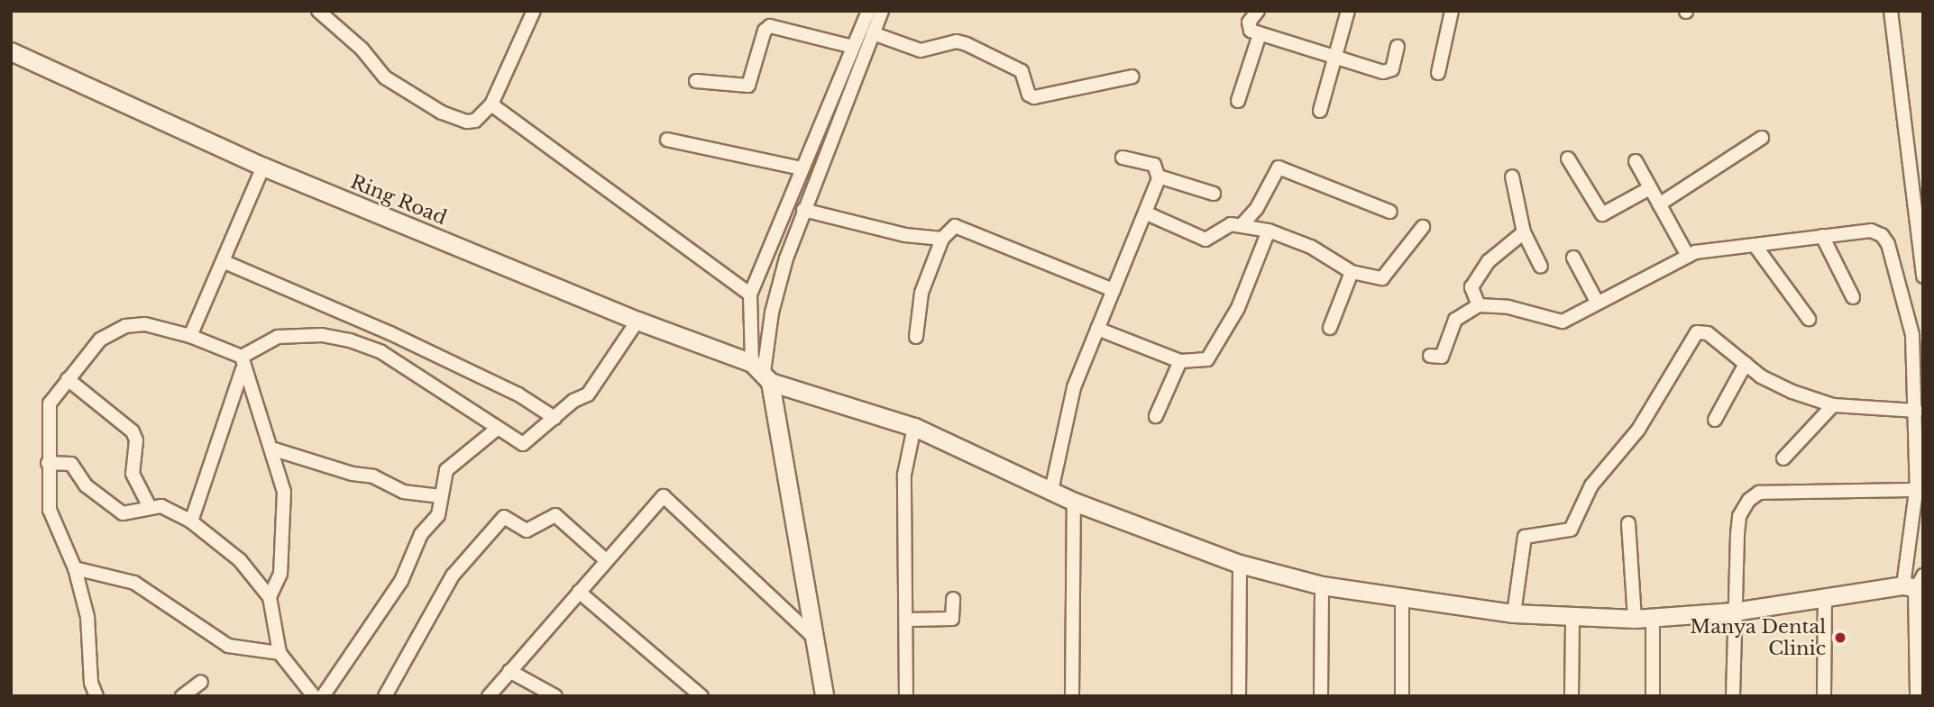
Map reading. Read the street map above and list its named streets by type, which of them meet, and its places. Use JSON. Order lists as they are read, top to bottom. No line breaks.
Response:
{"streets":{"street":["Ring Road"]},"places":["Manya Dental Clinic"]}
